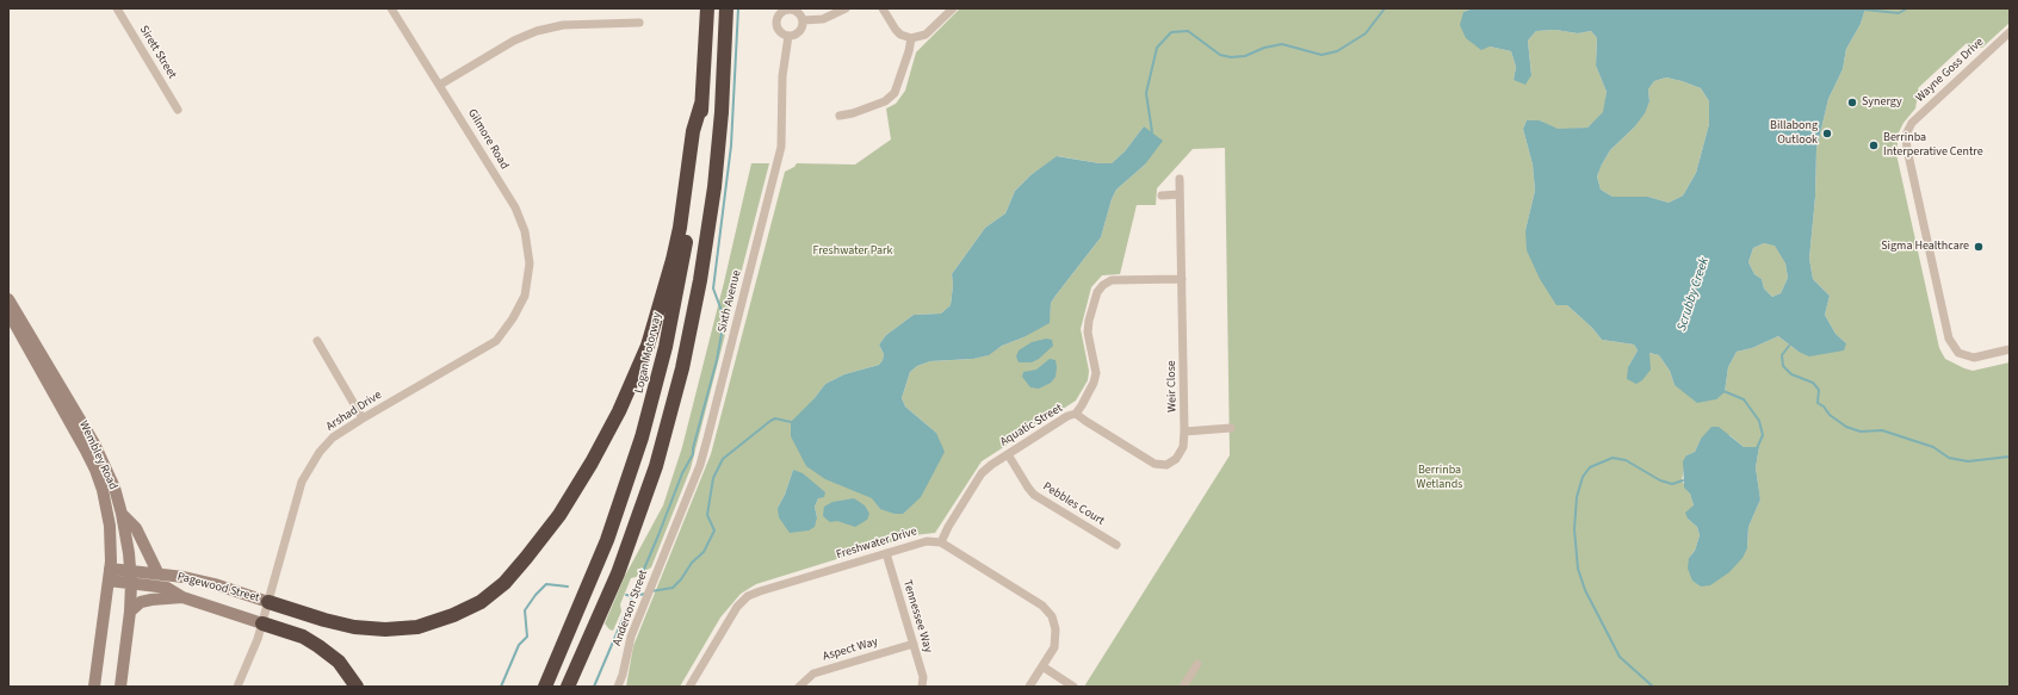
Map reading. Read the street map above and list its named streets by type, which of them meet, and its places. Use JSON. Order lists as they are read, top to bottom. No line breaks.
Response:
{"streets":{"highway":["Logan Motorway"],"main road":["Wembley Road","Pagewood Street"],"street":["Sirett Street","Wayne Goss Drive","Gilmore Road","Sixth Avenue","Weir Close","Arshad Drive","Aquatic Street","Pebbles Court","Freshwater Drive","Anderson Street","Tennessee Way","Aspect Way"]},"crossings":[["Gilmore Road","Arshad Drive"],["Sixth Avenue","Anderson Street"],["Weir Close","Aquatic Street"],["Arshad Drive","Pagewood Street"],["Aquatic Street","Pebbles Court"],["Aquatic Street","Freshwater Drive"],["Wembley Road","Pagewood Street"],["Freshwater Drive","Tennessee Way"],["Tennessee Way","Aspect Way"]],"water":["Scrubby Creek"],"parks":["Freshwater Park","Berrinba Wetlands"],"places":["Synergy","Billabong Outlook","Berrinba Interperative Centre","Sigma Healthcare"]}
